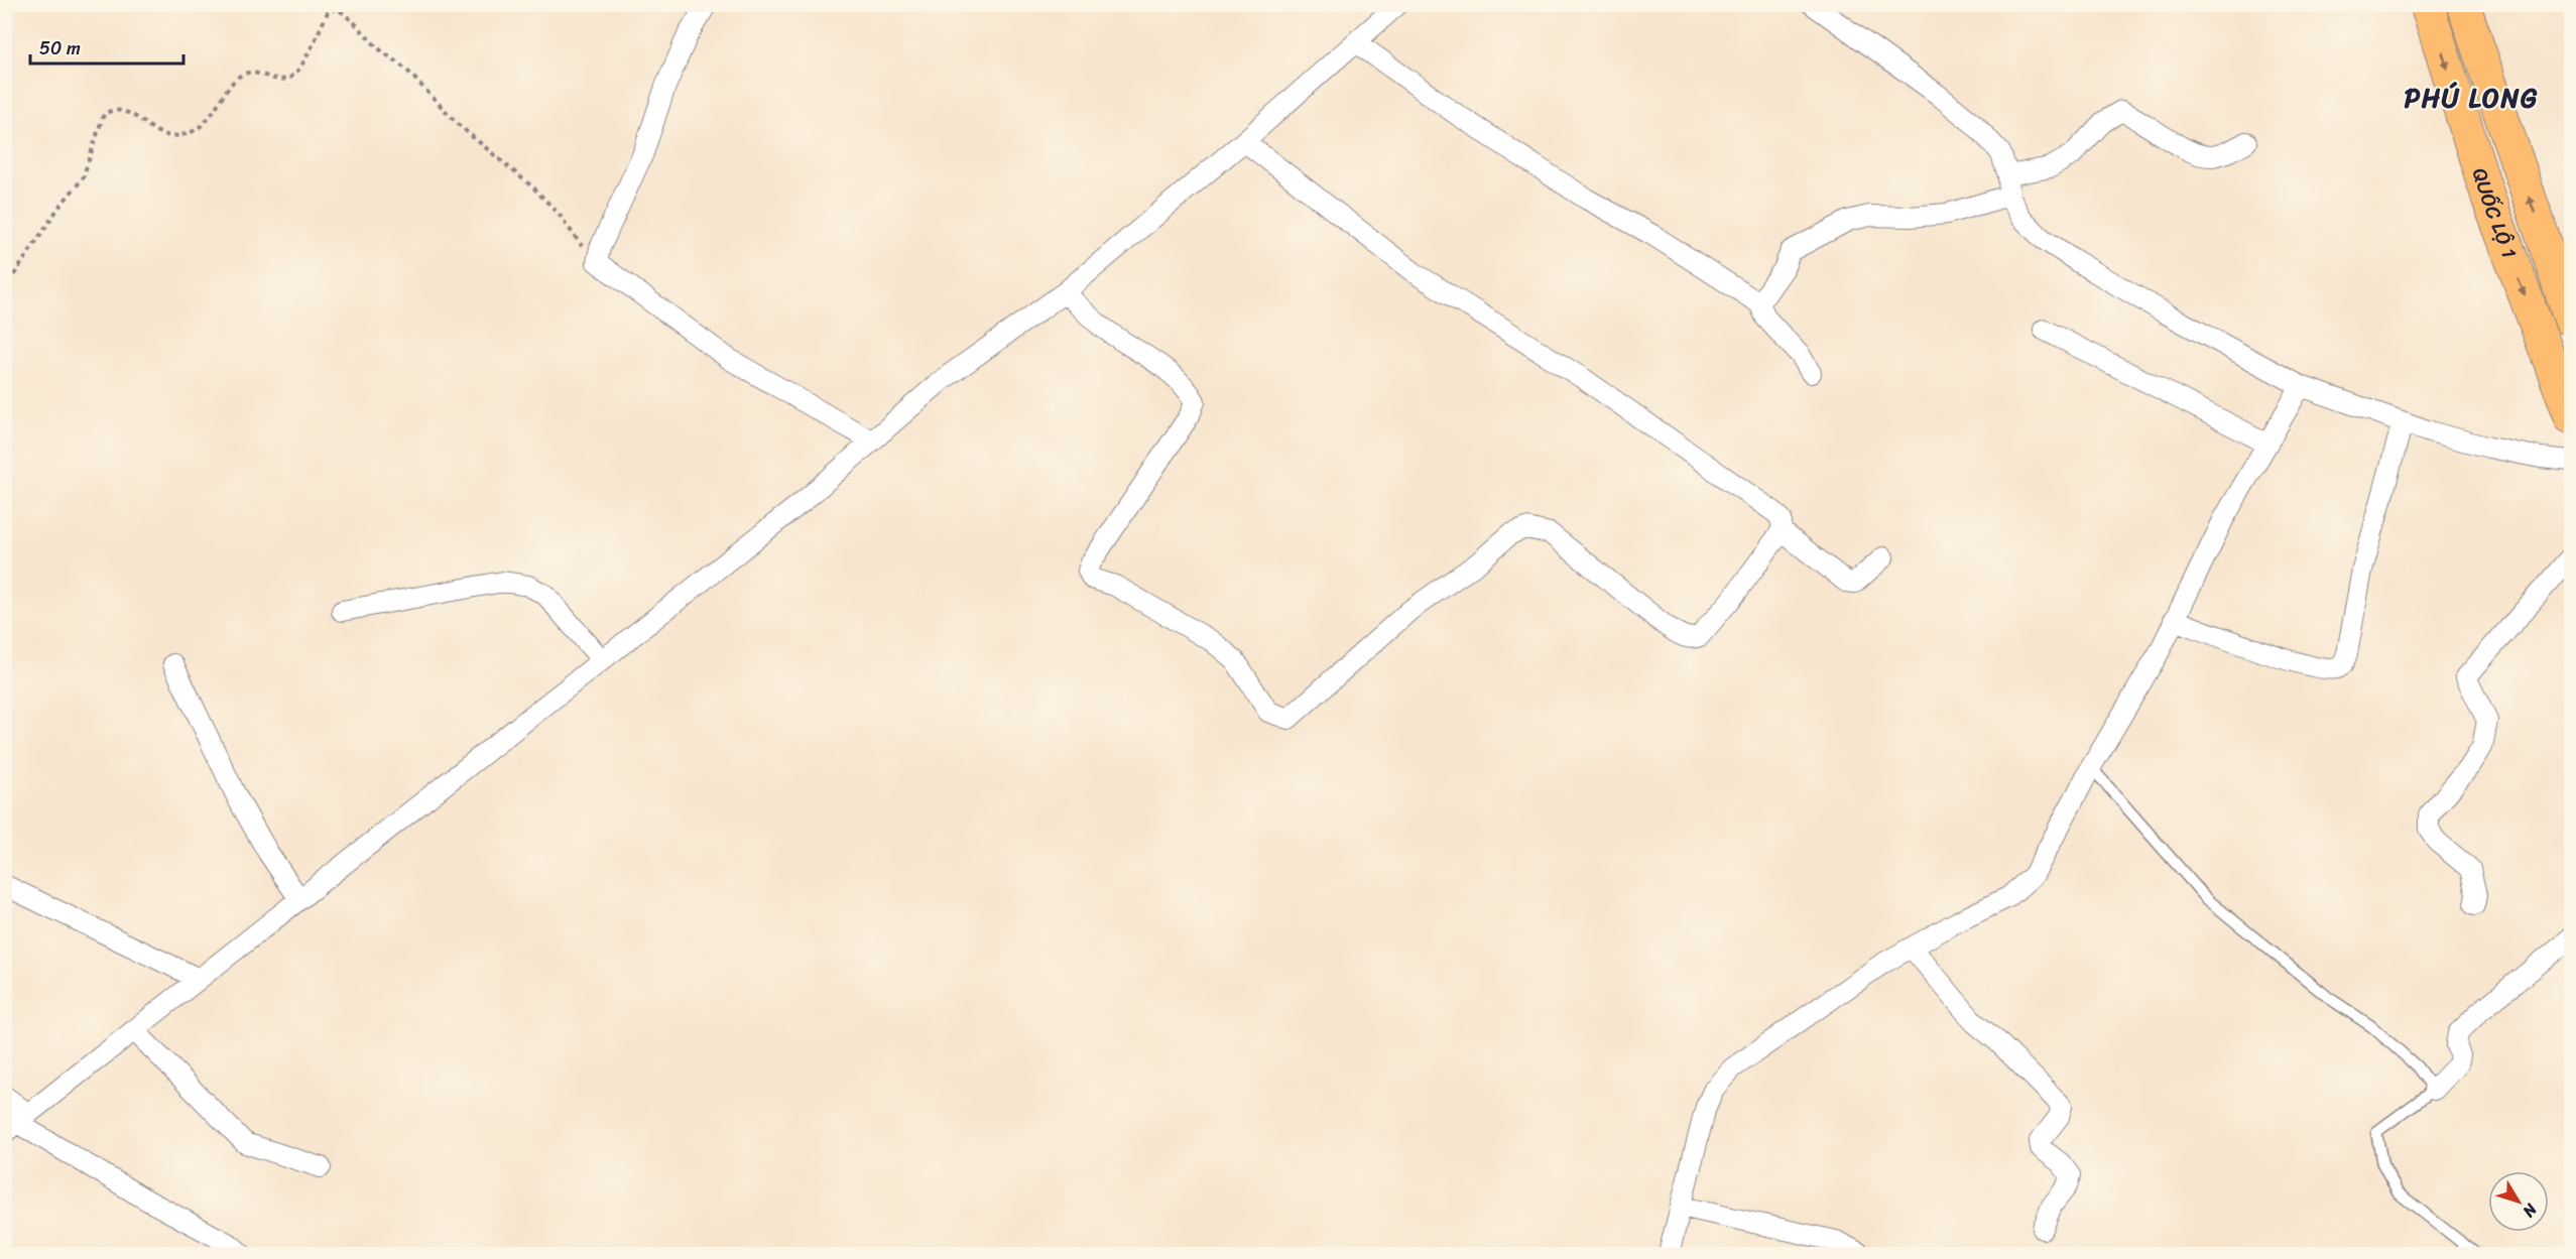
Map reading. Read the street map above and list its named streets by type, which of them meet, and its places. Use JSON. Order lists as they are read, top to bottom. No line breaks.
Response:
{"streets":{"highway":["QUỐC LỘ 1"]},"districts":["PHÚ LONG"],"scale_bar":"50 m","north":"bottom right"}
